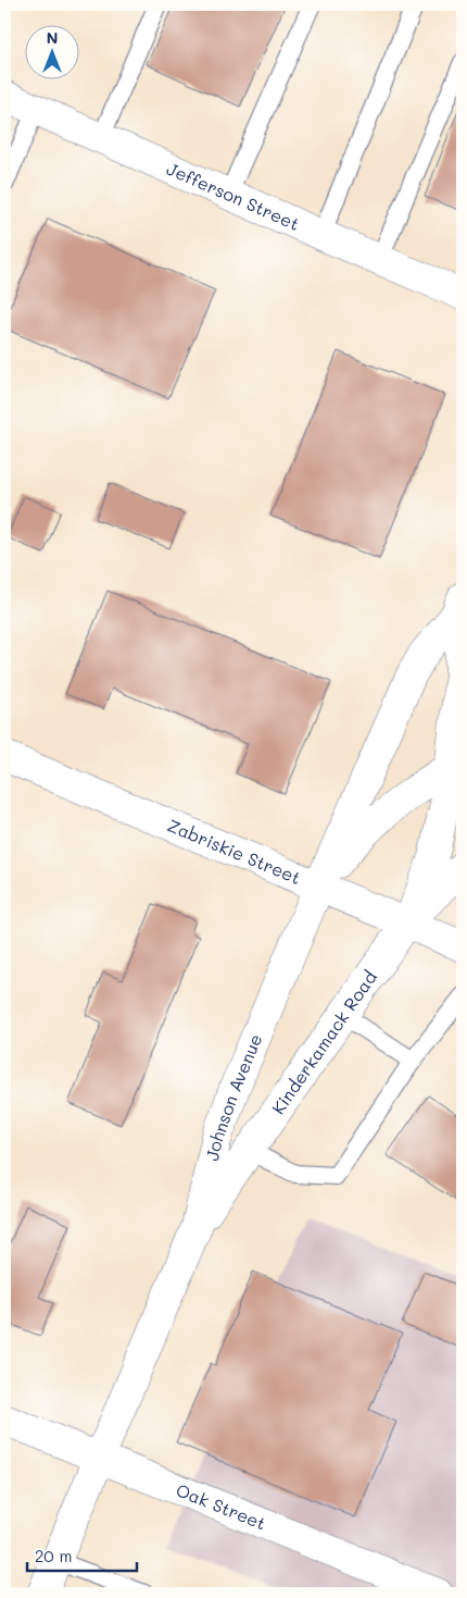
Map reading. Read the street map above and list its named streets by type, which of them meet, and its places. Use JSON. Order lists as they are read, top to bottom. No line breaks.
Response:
{"streets":{"main road":["Jefferson Street","Zabriskie Street","Kinderkamack Road","Johnson Avenue","Oak Street"]},"crossings":[["Zabriskie Street","Kinderkamack Road"],["Zabriskie Street","Johnson Avenue"],["Kinderkamack Road","Johnson Avenue"],["Johnson Avenue","Oak Street"]],"scale_bar":"20 m","north":"top"}
